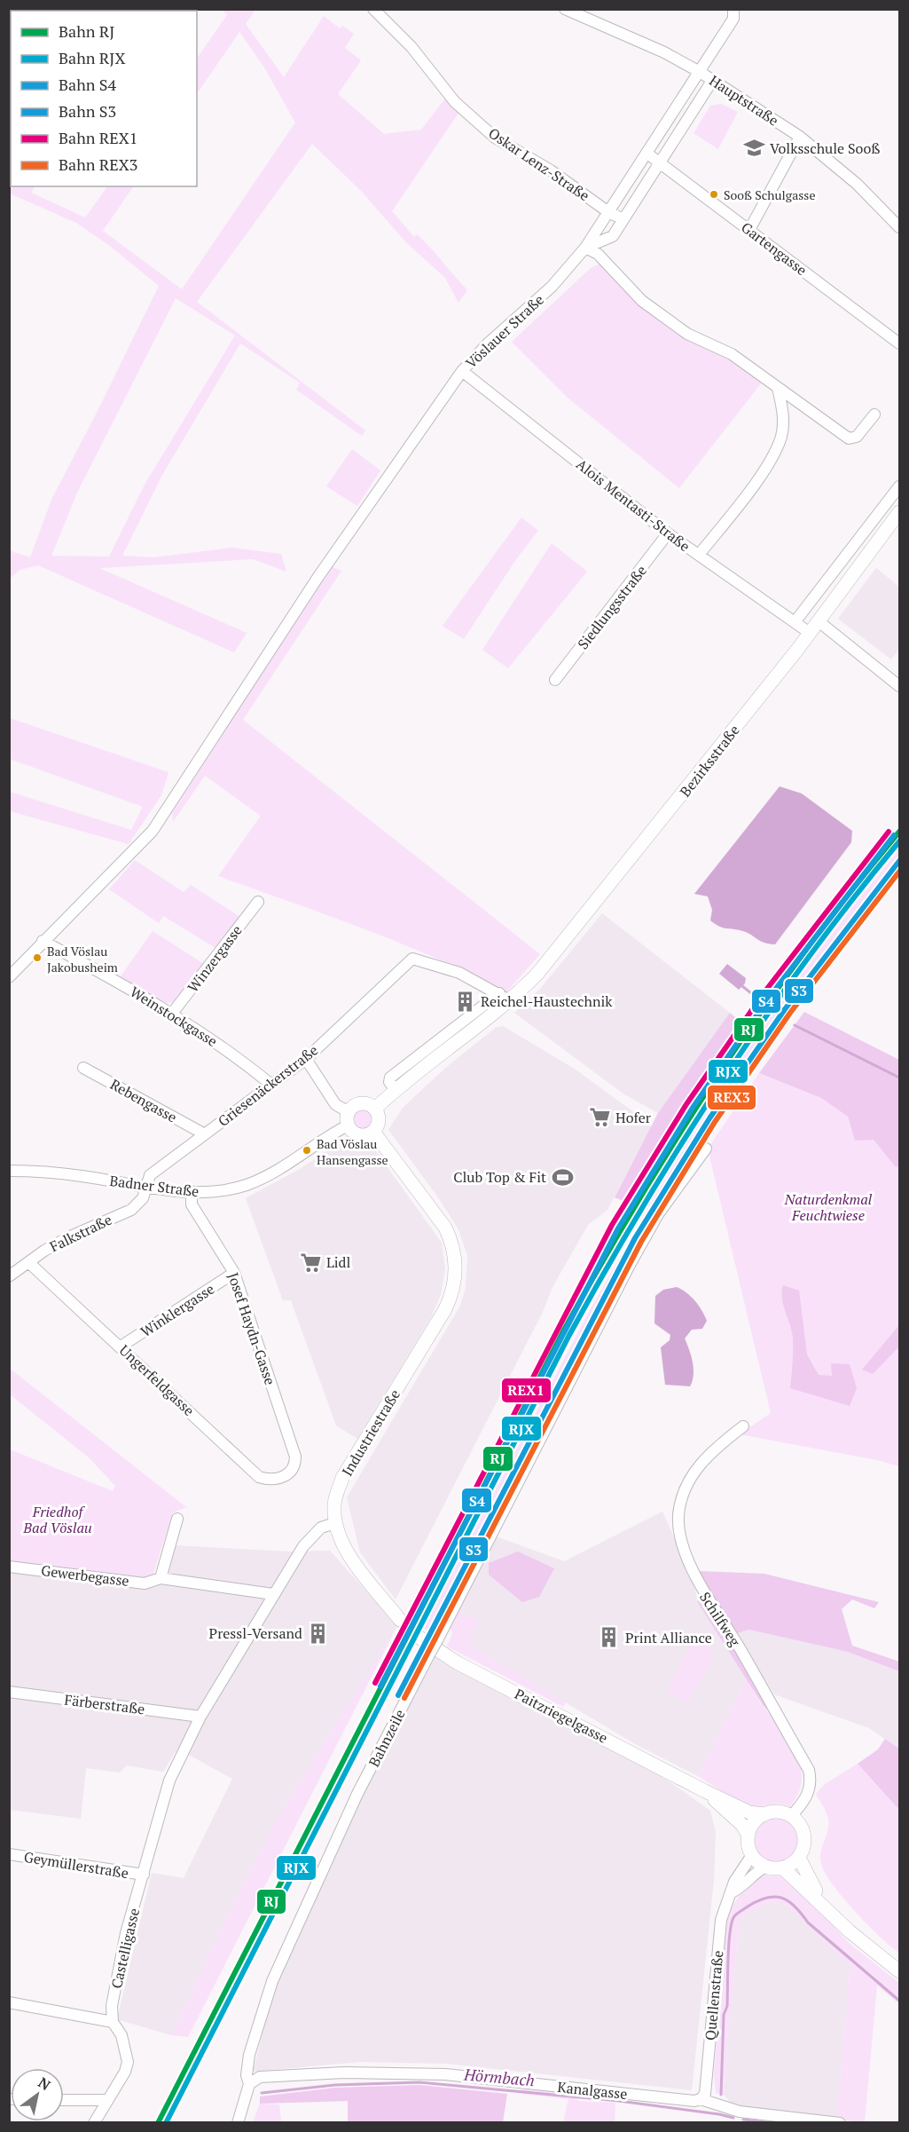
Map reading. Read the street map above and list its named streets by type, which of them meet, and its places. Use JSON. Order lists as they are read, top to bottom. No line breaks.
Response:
{"streets":{"main road":["Bezirksstraße","Industriestraße","Paitzriegelgasse"],"street":["Hauptstraße","Oskar Lenz-Straße","Gartengasse","Vöslauer Straße","Alois Mentasti-Straße","Siedlungsstraße","Winzergasse","Weinstockgasse","Griesenäckerstraße","Rebengasse","Badner Straße","Falkstraße","Winklergasse","Josef Haydn-Gasse","Ungerfeldgasse","Gewerbegasse","Schilfweg","Färberstraße","Bahnzeile","Geymüllerstraße","Castelligasse","Quellenstraße","Kanalgasse"]},"crossings":[["Hauptstraße","Vöslauer Straße"],["Oskar Lenz-Straße","Vöslauer Straße"],["Gartengasse","Vöslauer Straße"],["Vöslauer Straße","Alois Mentasti-Straße"],["Vöslauer Straße","Weinstockgasse"],["Alois Mentasti-Straße","Siedlungsstraße"],["Alois Mentasti-Straße","Bezirksstraße"],["Winzergasse","Weinstockgasse"],["Weinstockgasse","Griesenäckerstraße"],["Griesenäckerstraße","Rebengasse"],["Griesenäckerstraße","Badner Straße"],["Griesenäckerstraße","Falkstraße"],["Badner Straße","Falkstraße"],["Badner Straße","Josef Haydn-Gasse"],["Badner Straße","Industriestraße"],["Falkstraße","Ungerfeldgasse"],["Winklergasse","Josef Haydn-Gasse"],["Winklergasse","Ungerfeldgasse"],["Josef Haydn-Gasse","Ungerfeldgasse"],["Schilfweg","Paitzriegelgasse"],["Schilfweg","Quellenstraße"],["Paitzriegelgasse","Quellenstraße"],["Bahnzeile","Kanalgasse"],["Geymüllerstraße","Castelligasse"],["Quellenstraße","Kanalgasse"]],"water":["Hörmbach"],"parks":["Naturdenkmal Feuchtwiese","Friedhof Bad Vöslau"],"places":{"school or university":["Volksschule Sooß"],"other":["Sooß Schulgasse","Bad Vöslau Jakobusheim","Bad Vöslau Hansengasse"],"building":["Reichel-Haustechnik","Pressl-Versand","Print Alliance"],"supermarket":["Hofer","Lidl"],"sports":["Club Top & Fit"]},"lines":["rail line RJ","rail line REX1","rail line S4","rail line RJX","rail line S3","rail line REX3"],"legend":["Bahn RJ","Bahn RJX","Bahn S4","Bahn S3","Bahn REX1","Bahn REX3"],"north":"top right"}
